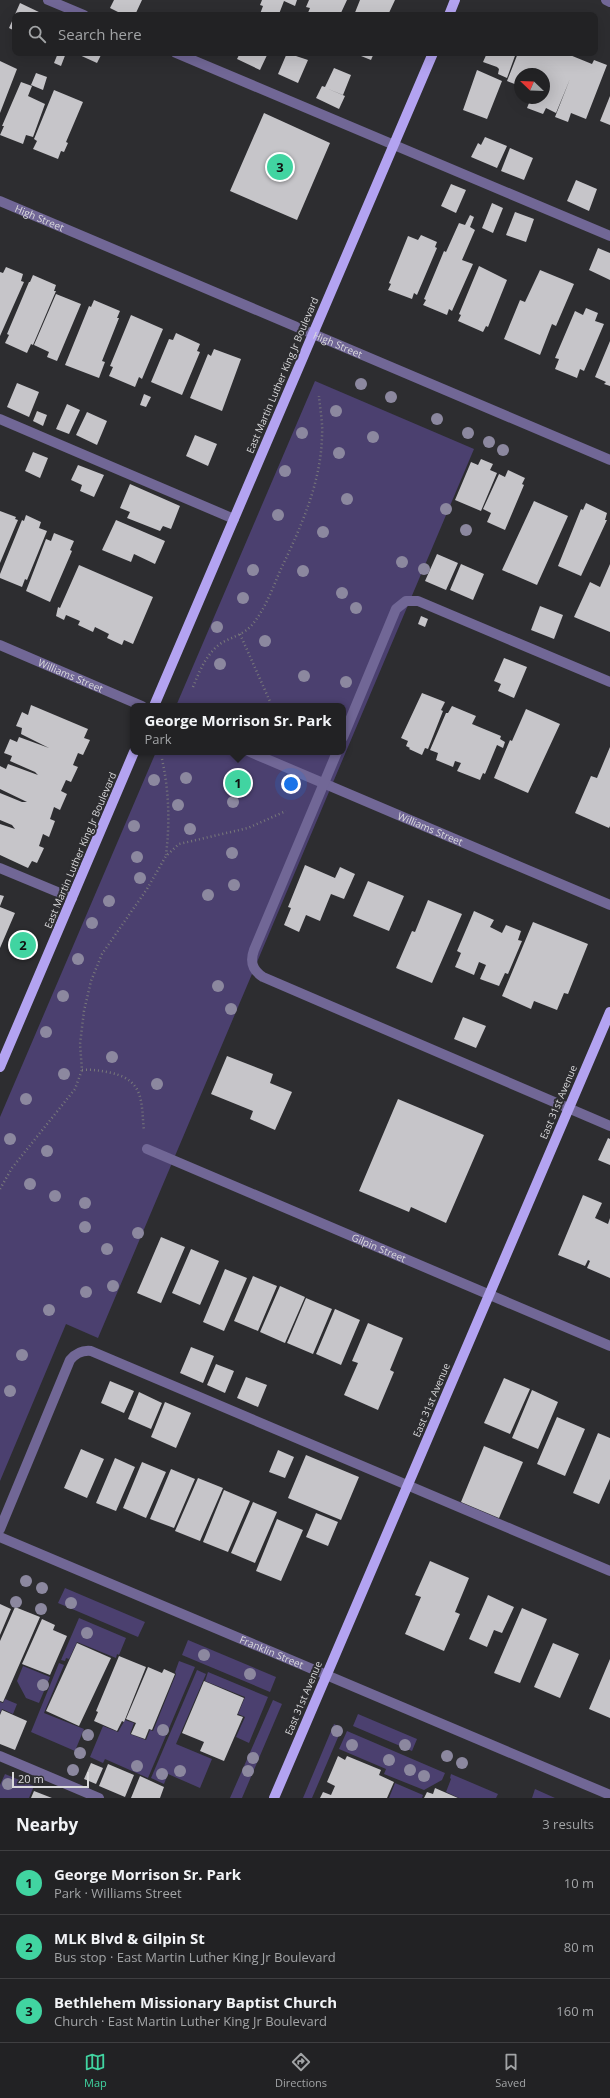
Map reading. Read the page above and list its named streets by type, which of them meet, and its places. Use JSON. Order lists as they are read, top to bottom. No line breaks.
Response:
{"streets":{"main road":["East Martin Luther King Jr Boulevard","East 31st Avenue"],"street":["High Street","Williams Street","Gilpin Street","Franklin Street"]},"crossings":[["High Street","East Martin Luther King Jr Boulevard"],["East 31st Avenue","Gilpin Street"],["East 31st Avenue","Franklin Street"]],"scale_bar":"20 m","north":"top left","page":{"search":"Search here","pins":["3","1","2"],"popup":["George Morrison Sr. Park","Park"],"scale":"20 m","heading":["Nearby","3 results"],"list":[{"mark":"1","name":"George Morrison Sr. Park","note":"Park · Williams Street","value":"10 m"},{"mark":"2","name":"MLK Blvd & Gilpin St","note":"Bus stop · East Martin Luther King Jr Boulevard","value":"80 m"},{"mark":"3","name":"Bethlehem Missionary Baptist Church","note":"Church · East Martin Luther King Jr Boulevard","value":"160 m"}],"nav":["Map","Directions","Saved"]}}
